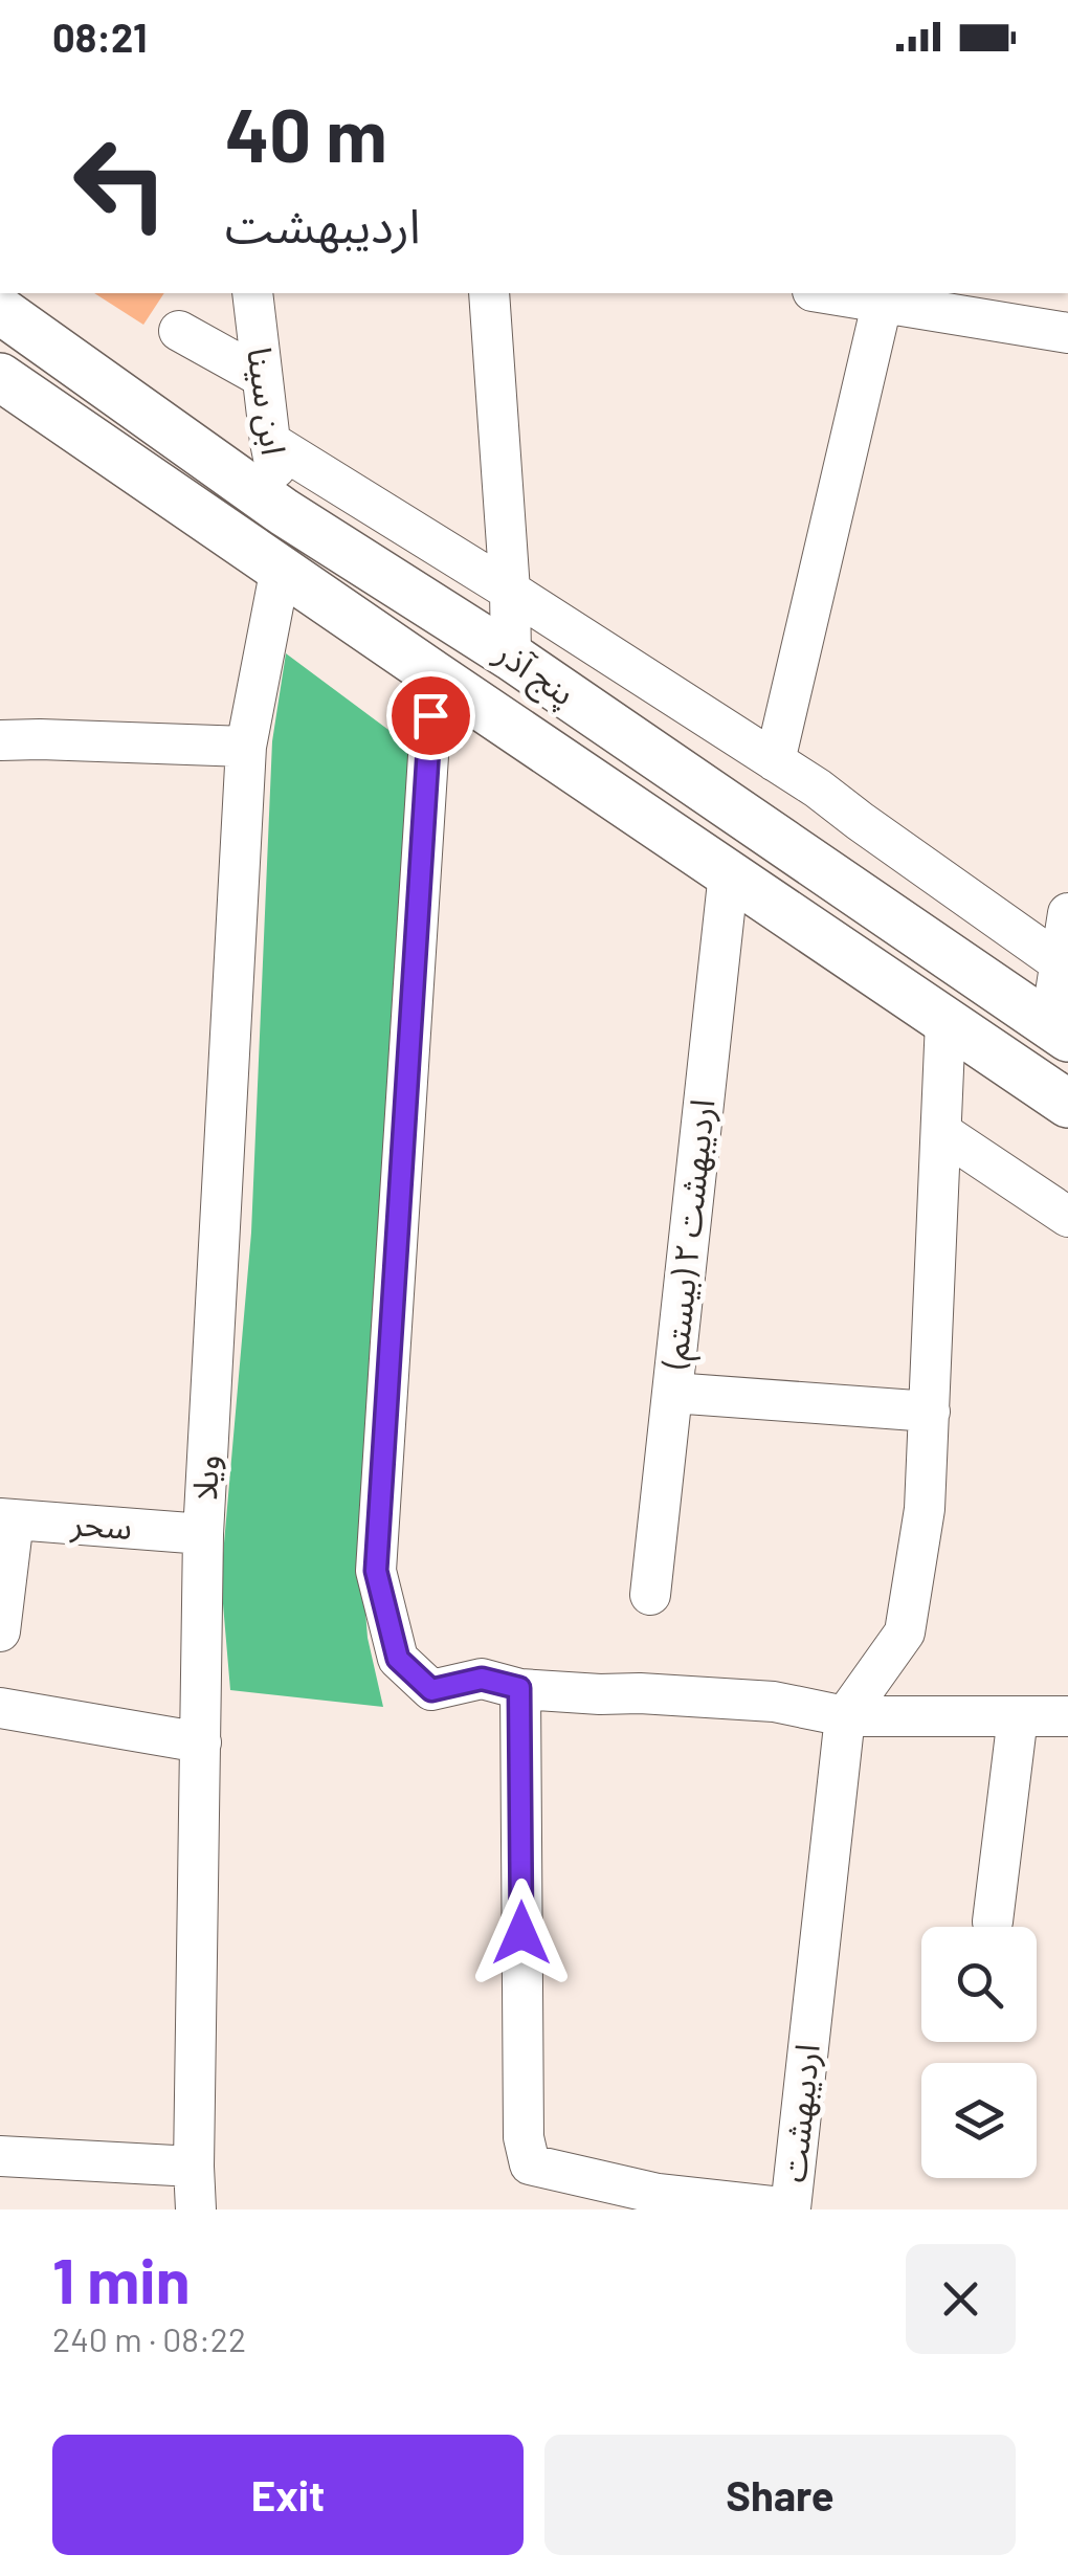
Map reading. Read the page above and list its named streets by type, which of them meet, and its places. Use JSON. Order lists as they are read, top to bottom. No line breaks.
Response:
{"streets":{"main road":["پنج آذر"],"street":["ابن سینا","اردیبهشت ۲ (بیستم)","ویلا","سحر","اردیبهشت"]},"crossings":[["ابن سینا","پنج آذر"],["پنج آذر","اردیبهشت ۲ (بیستم)"],["پنج آذر","ویلا"],["پنج آذر","اردیبهشت"],["ویلا","سحر"]],"page":{"status":"08:21","turn":["40 m","اردیبهشت"],"heading":["1 min","240 m · 08:22"],"buttons":["Exit","Share"]}}
